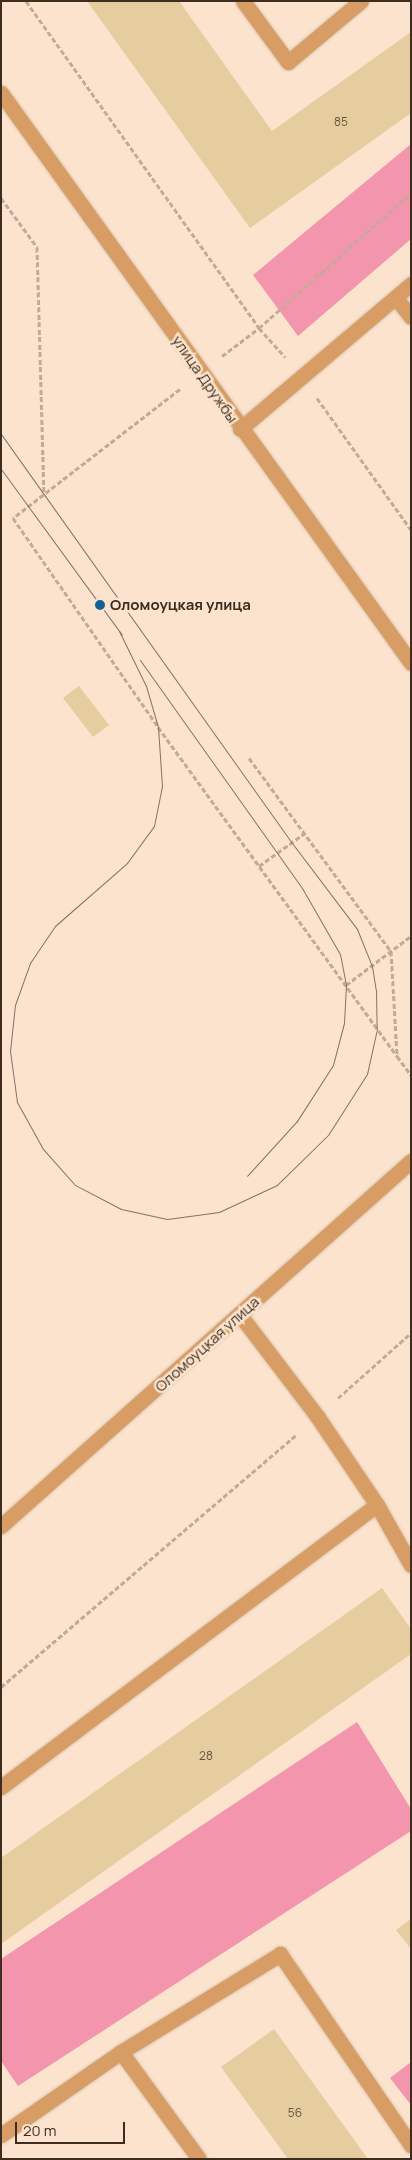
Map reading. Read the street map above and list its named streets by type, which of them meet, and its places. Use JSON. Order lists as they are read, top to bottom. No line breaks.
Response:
{"streets":{"street":["улица Дружбы","Оломоуцкая улица"]},"places":["Оломоуцкая улица"],"house_numbers":["85","28","56"],"scale_bar":"20 m"}
